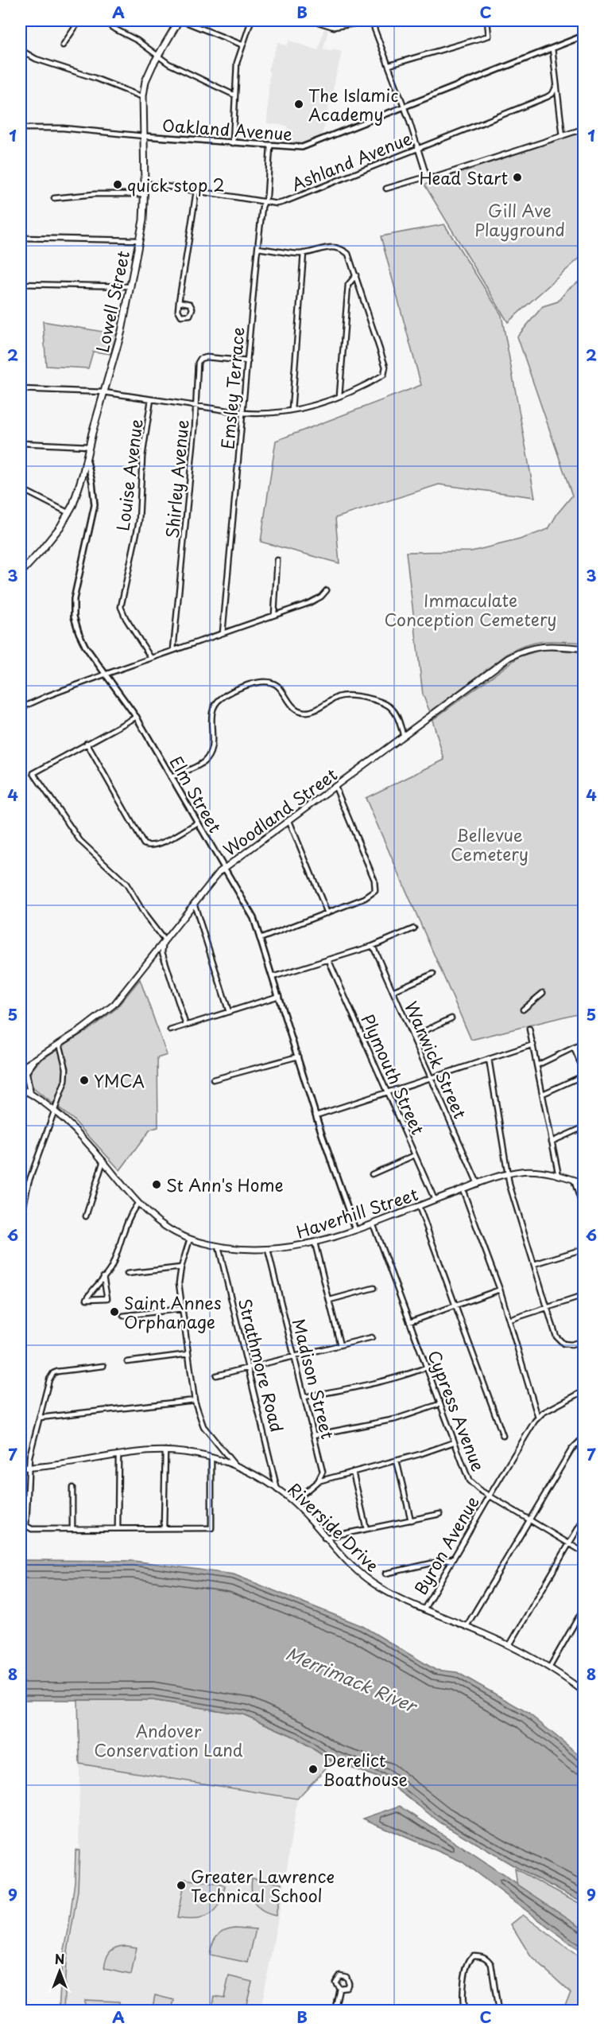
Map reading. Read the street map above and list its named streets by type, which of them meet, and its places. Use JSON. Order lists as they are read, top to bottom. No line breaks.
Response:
{"streets":{"main road":["Lowell Street","Woodland Street","Haverhill Street","Riverside Drive"],"street":["Oakland Avenue","Ashland Avenue","Emsley Terrace","Louise Avenue","Shirley Avenue","Elm Street","Warwick Street","Plymouth Street","Strathmore Road","Madison Street","Cypress Avenue","Byron Avenue"]},"crossings":[["Oakland Avenue","Lowell Street"],["Oakland Avenue","Emsley Terrace"],["Ashland Avenue","Lowell Street"],["Ashland Avenue","Emsley Terrace"],["Lowell Street","Elm Street"],["Emsley Terrace","Shirley Avenue"],["Elm Street","Woodland Street"],["Elm Street","Haverhill Street"],["Warwick Street","Haverhill Street"],["Plymouth Street","Haverhill Street"],["Haverhill Street","Strathmore Road"],["Haverhill Street","Madison Street"],["Haverhill Street","Cypress Avenue"],["Strathmore Road","Riverside Drive"],["Cypress Avenue","Byron Avenue"],["Riverside Drive","Byron Avenue"]],"water":["Merrimack River"],"parks":["Gill Ave Playground","Immaculate Conception Cemetery","Bellevue Cemetery","Andover Conservation Land"],"places":["The Islamic Academy","Head Start","quick stop 2","YMCA","St Ann's Home","Saint Annes Orphanage","Derelict Boathouse","Greater Lawrence Technical School"],"north":"top","grid":{"columns":["A","B","C"],"rows":["1","2","3","4","5","6","7","8","9"]}}
